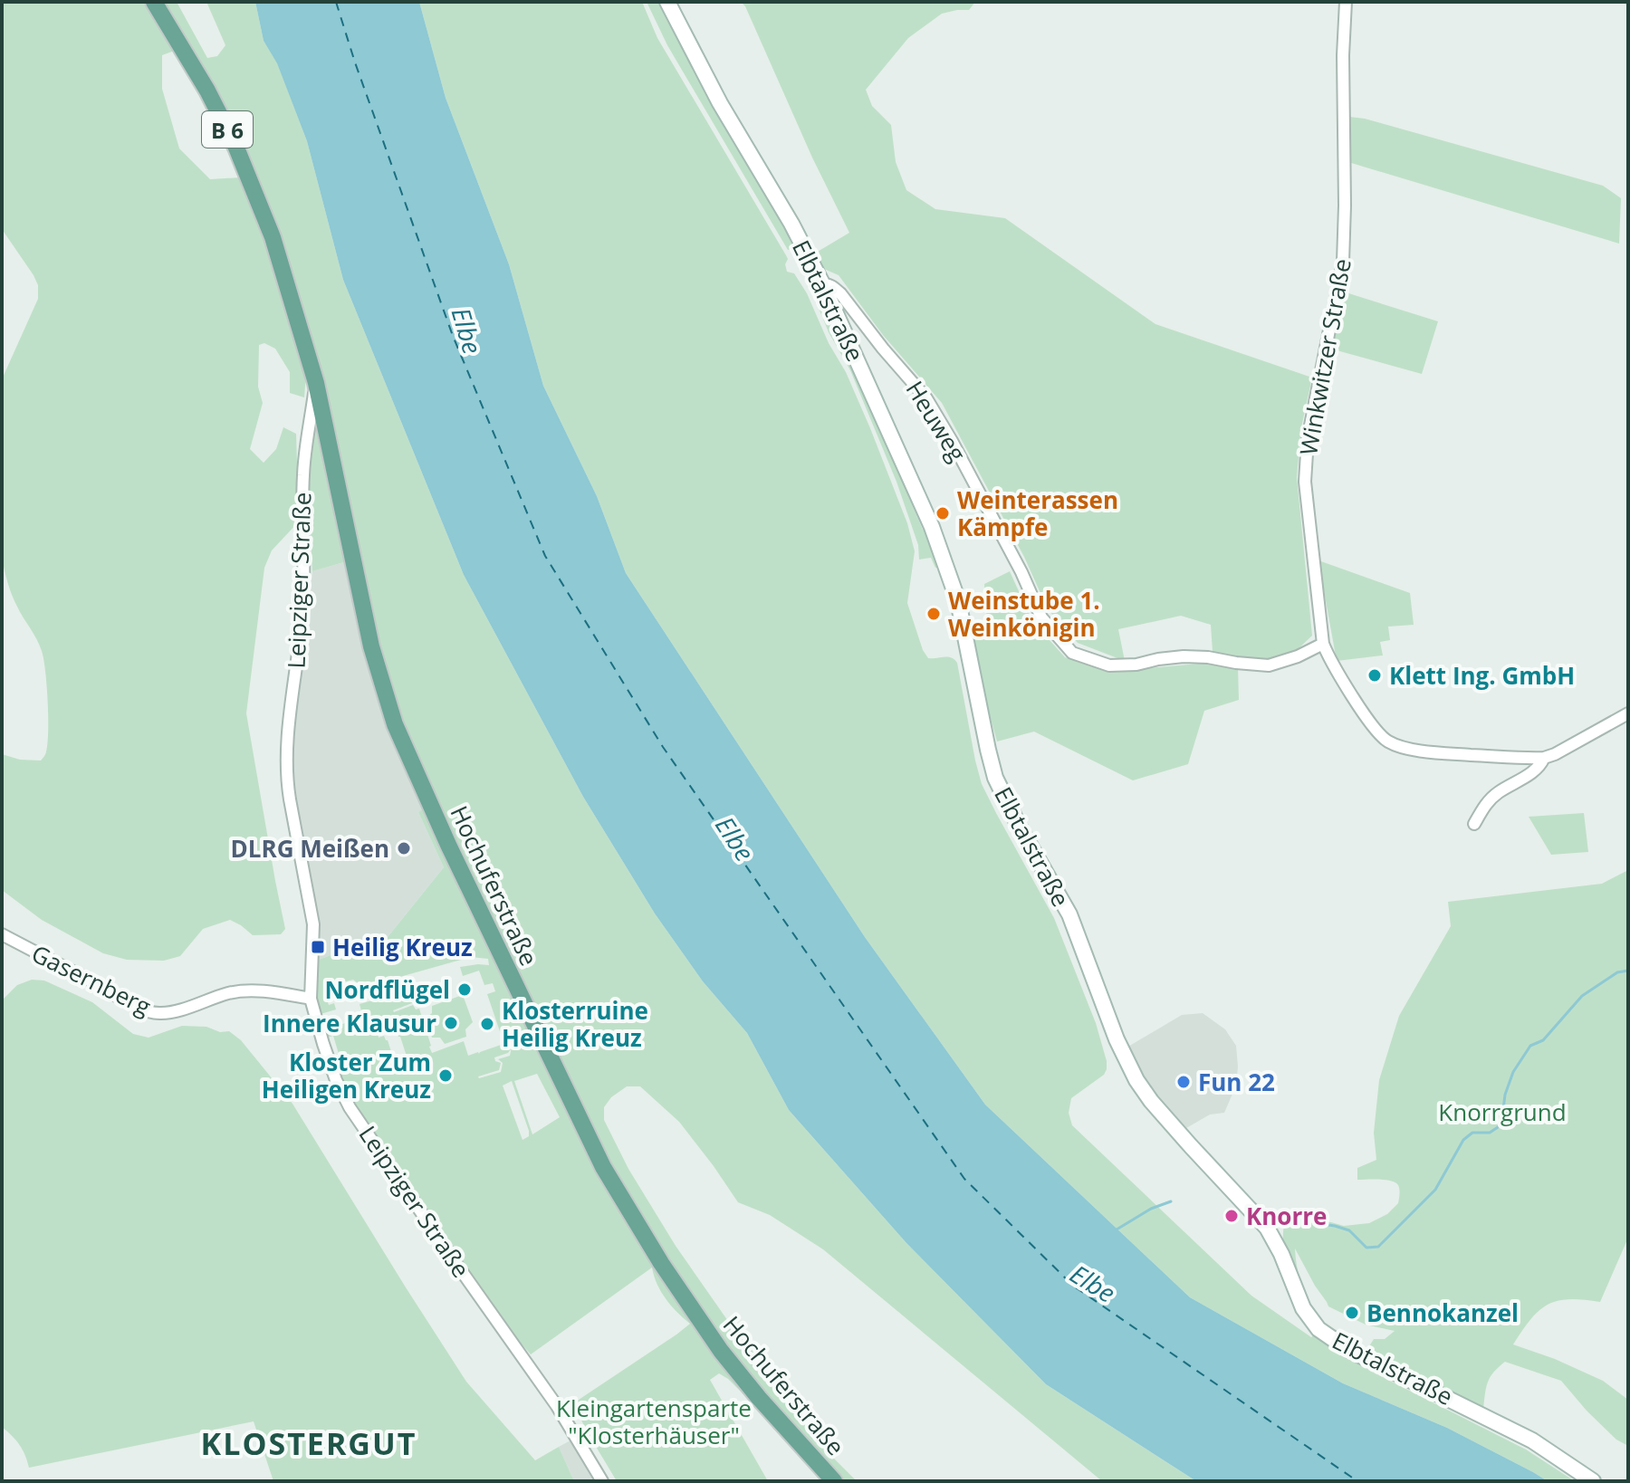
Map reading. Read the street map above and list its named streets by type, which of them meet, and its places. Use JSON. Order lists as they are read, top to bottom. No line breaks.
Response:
{"streets":{"main road":["B 6","Hochuferstraße"],"street":["Elbtalstraße","Winkwitzer Straße","Heuweg","Leipziger Straße","Gasernberg"]},"crossings":[["B 6","Leipziger Straße"],["B 6","Hochuferstraße"],["Elbtalstraße","Heuweg"],["Winkwitzer Straße","Heuweg"],["Leipziger Straße","Hochuferstraße"],["Leipziger Straße","Gasernberg"]],"districts":["KLOSTERGUT"],"water":["Elbe"],"parks":["Knorrgrund","Kleingartensparte \"Klosterhäuser\""],"places":{"other":["Weinterassen Kämpfe","Weinstube 1. Weinkönigin","Klett Ing. GmbH","DLRG Meißen","Nordflügel","Innere Klausur","Klosterruine Heilig Kreuz","Kloster Zum Heiligen Kreuz","Fun 22","Knorre","Bennokanzel"],"transit":["Heilig Kreuz"]}}
